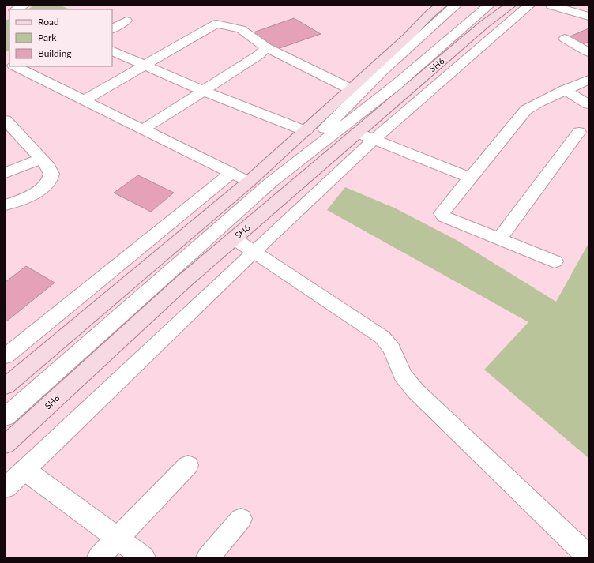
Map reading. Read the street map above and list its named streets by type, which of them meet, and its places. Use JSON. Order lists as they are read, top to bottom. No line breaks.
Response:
{"streets":{"main road":["SH6"]},"legend":["Road","Park","Building"]}
